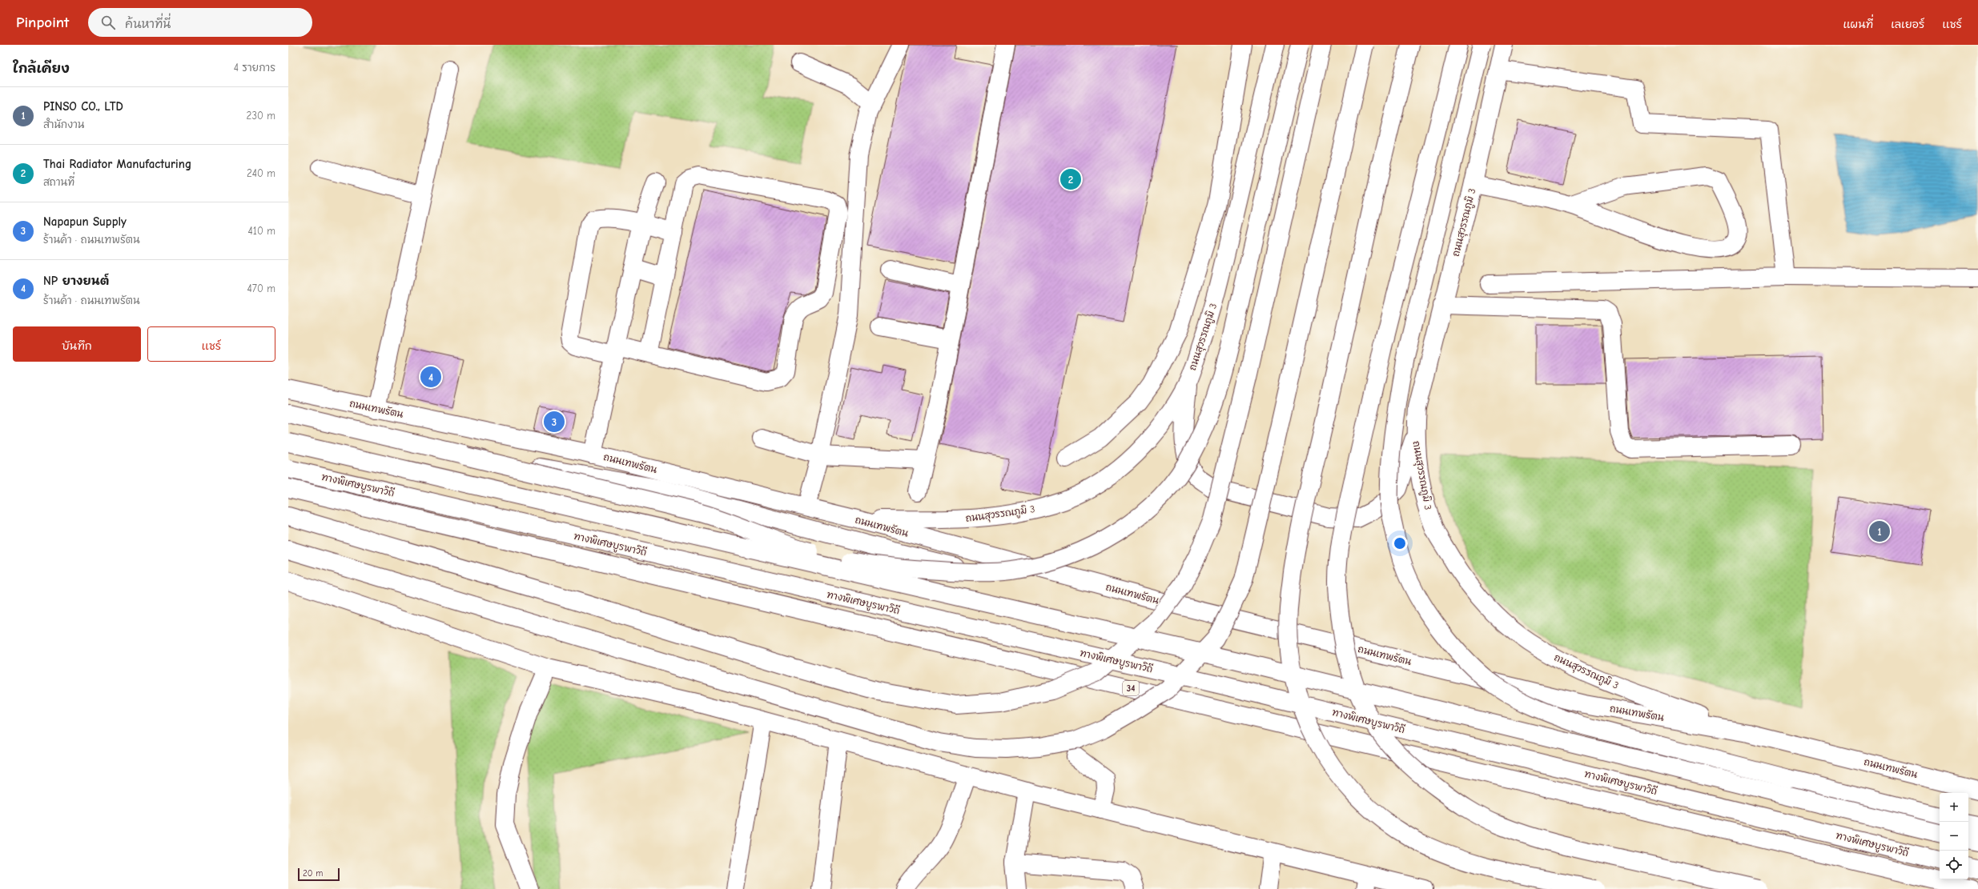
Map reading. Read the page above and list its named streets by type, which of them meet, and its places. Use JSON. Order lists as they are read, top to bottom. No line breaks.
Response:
{"streets":{"main road":["ถนนสุวรรณภูมิ 3","ถนนเทพรัตน","ทางพิเศษบูรพาวิถี","34"]},"crossings":[["ถนนสุวรรณภูมิ 3","ถนนเทพรัตน"]],"scale_bar":"20 m","page":{"header":"Pinpoint","search":"ค้นหาที่นี่","nav":["แผนที่","เลเยอร์","แชร์"],"heading":["ใกล้เคียง","4 รายการ"],"list":[{"mark":"1","name":"PINSO CO., LTD","note":"สำนักงาน","value":"230 m"},{"mark":"2","name":"Thai Radiator Manufacturing","note":"สถานที่","value":"240 m"},{"mark":"3","name":"Napapun Supply","note":"ร้านค้า · ถนนเทพรัตน","value":"410 m"},{"mark":"4","name":"NP ยางยนต์","note":"ร้านค้า · ถนนเทพรัตน","value":"470 m"}],"pins":["2","4","3","1"],"buttons":["บันทึก","แชร์"],"map_buttons":["+","−"],"scale":"20 m"}}
